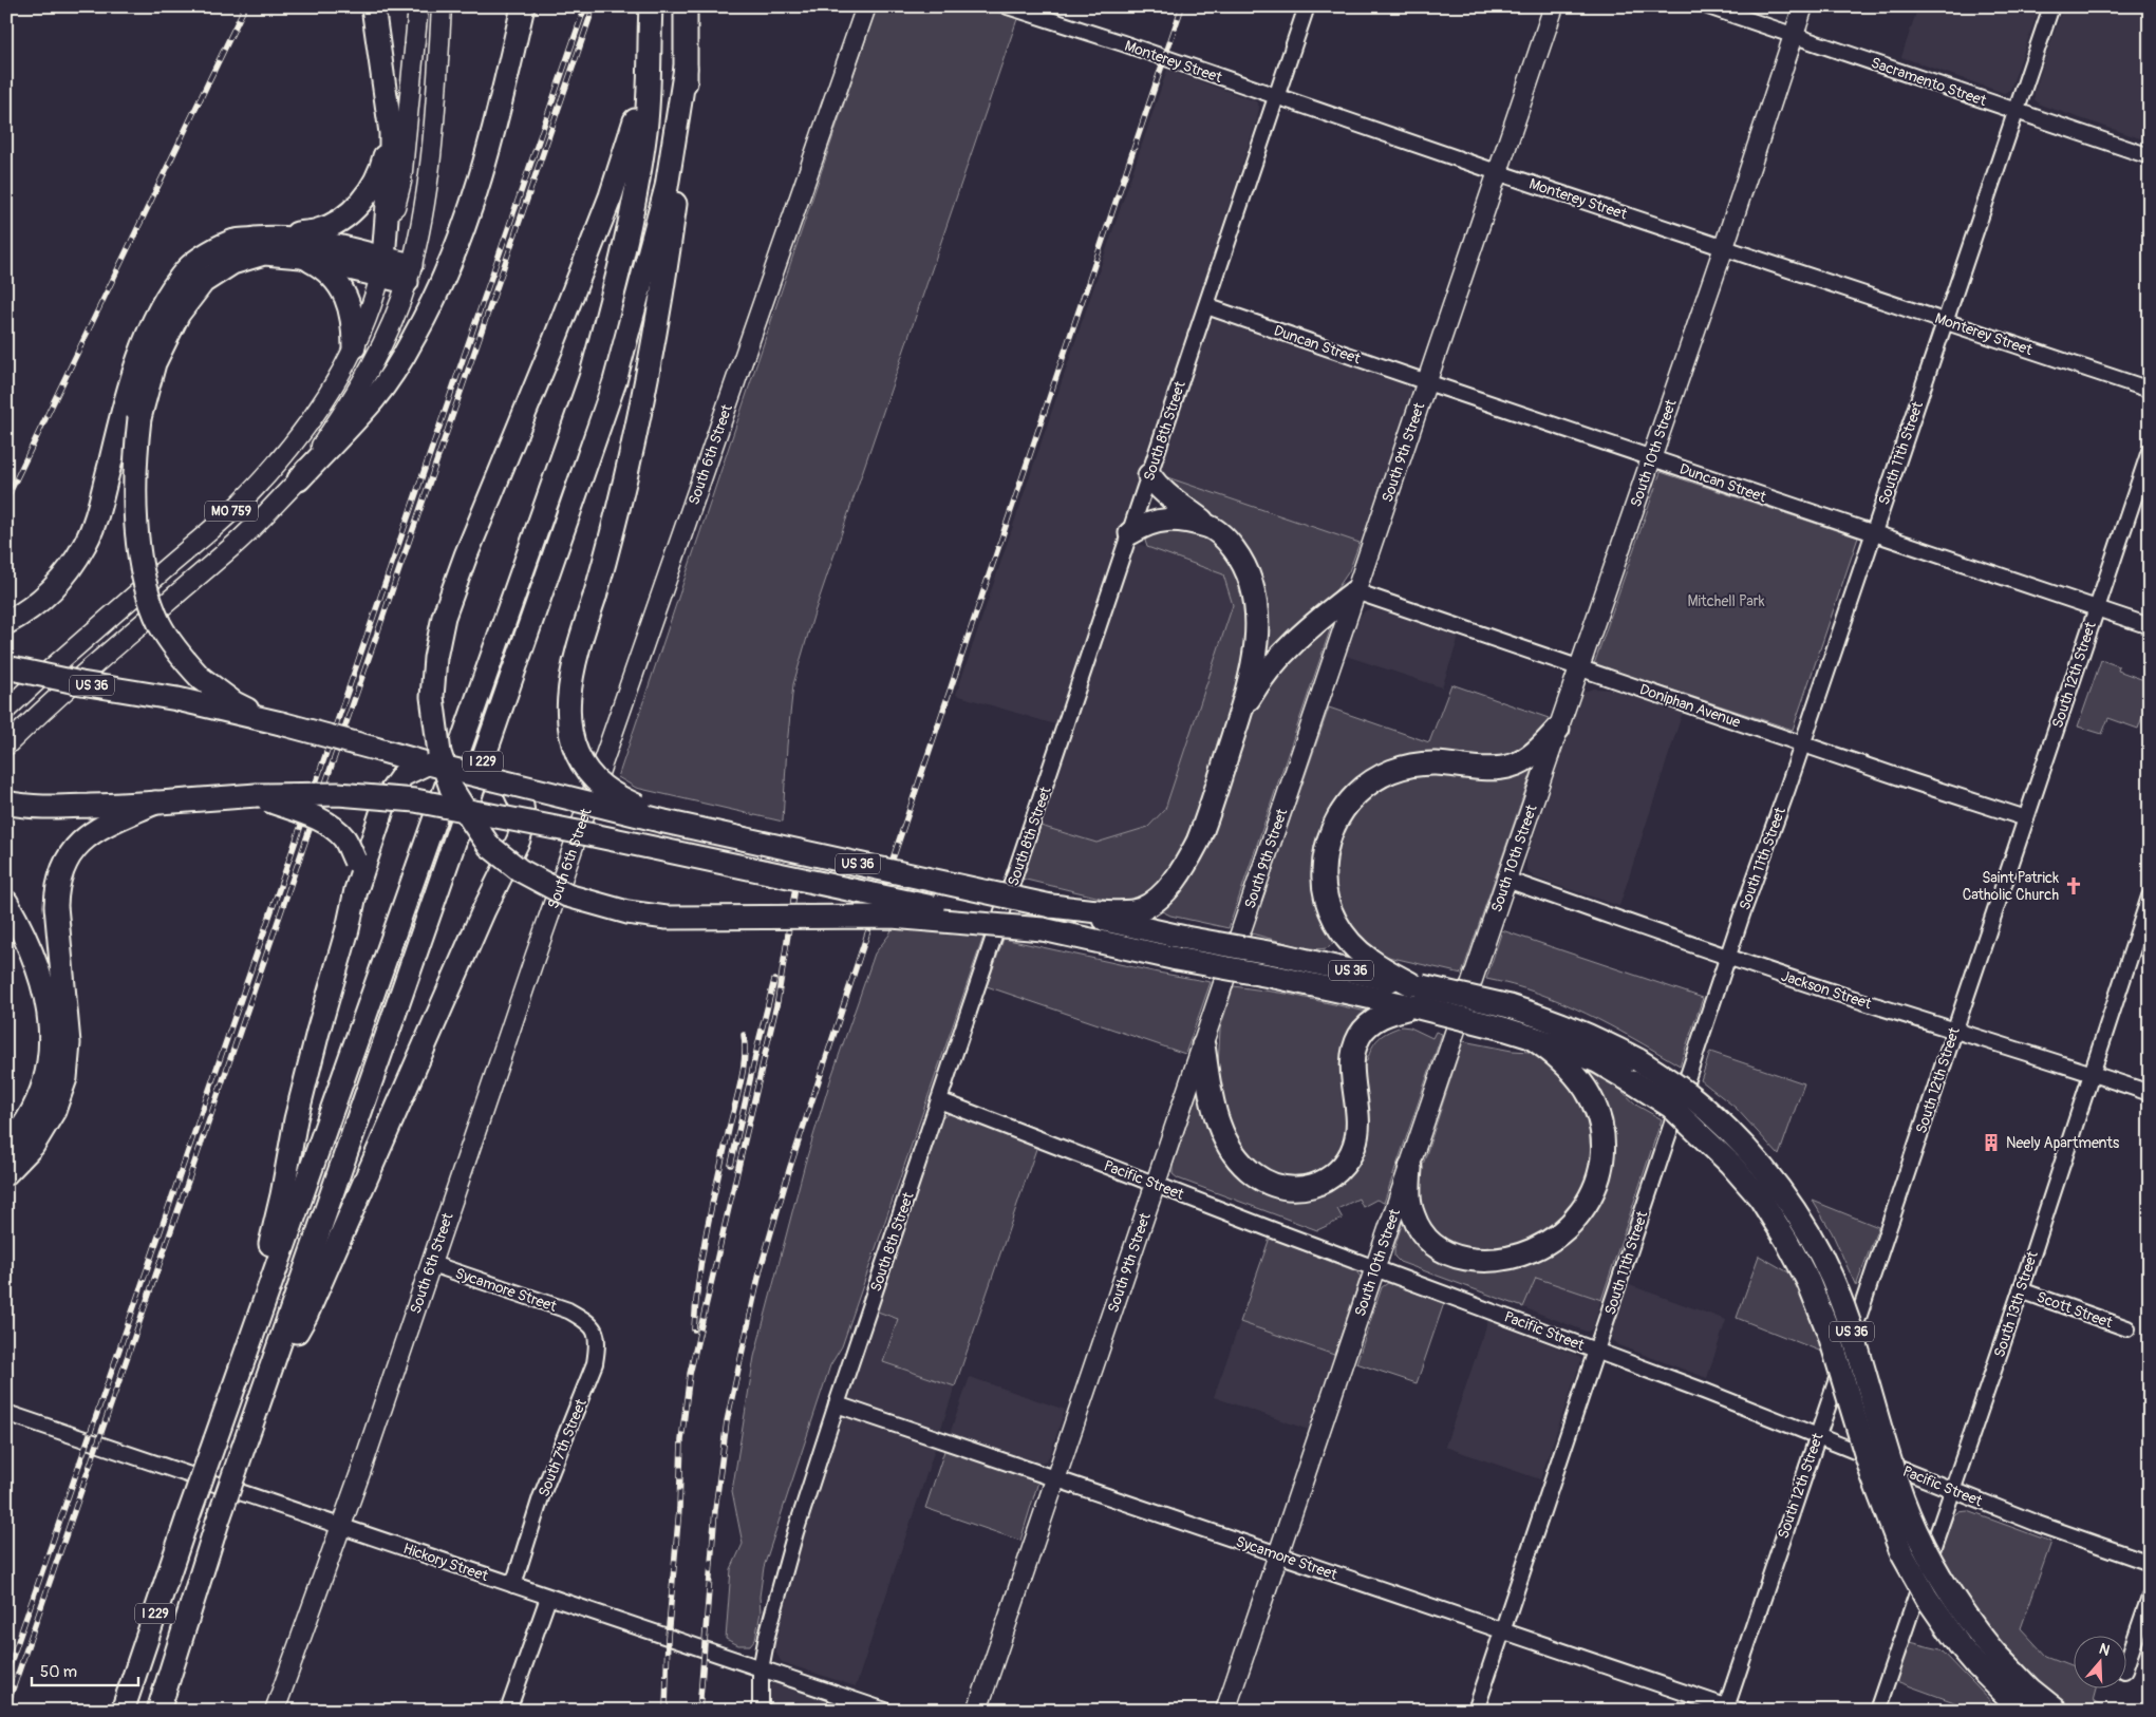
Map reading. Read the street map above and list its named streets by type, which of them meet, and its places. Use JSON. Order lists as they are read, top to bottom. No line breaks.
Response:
{"streets":{"highway":["US 36","I 229"],"main road":["South 9th Street","South 6th Street","South 10th Street","MO 759"],"street":["Monterey Street","Sacramento Street","Duncan Street","South 8th Street","South 11th Street","South 12th Street","Doniphan Avenue","Jackson Street","Pacific Street","Sycamore Street","South 13th Street","Scott Street","South 7th Street","Hickory Street"]},"crossings":[["Monterey Street","South 8th Street"],["Monterey Street","South 9th Street"],["Monterey Street","South 11th Street"],["Monterey Street","South 10th Street"],["Sacramento Street","South 11th Street"],["Sacramento Street","South 10th Street"],["Duncan Street","South 8th Street"],["Duncan Street","South 9th Street"],["Duncan Street","South 11th Street"],["Duncan Street","South 10th Street"],["Duncan Street","South 12th Street"],["South 8th Street","Pacific Street"],["South 8th Street","Sycamore Street"],["South 8th Street","Hickory Street"],["South 9th Street","Doniphan Avenue"],["South 9th Street","Pacific Street"],["South 9th Street","Sycamore Street"],["South 11th Street","Doniphan Avenue"],["South 11th Street","Jackson Street"],["South 11th Street","Pacific Street"],["South 11th Street","Sycamore Street"],["South 6th Street","Sycamore Street"],["South 6th Street","Hickory Street"],["South 10th Street","Doniphan Avenue"],["South 10th Street","Jackson Street"],["South 10th Street","Pacific Street"],["South 10th Street","Sycamore Street"],["South 12th Street","Doniphan Avenue"],["South 12th Street","Jackson Street"],["South 12th Street","Pacific Street"],["South 12th Street","Sycamore Street"],["Jackson Street","South 13th Street"],["Pacific Street","South 13th Street"],["Sycamore Street","South 7th Street"],["South 13th Street","Scott Street"],["South 7th Street","Hickory Street"]],"parks":["Mitchell Park"],"places":{"church":["Saint Patrick Catholic Church"],"building":["Neely Apartments"]},"scale_bar":"50 m","north":"top"}
